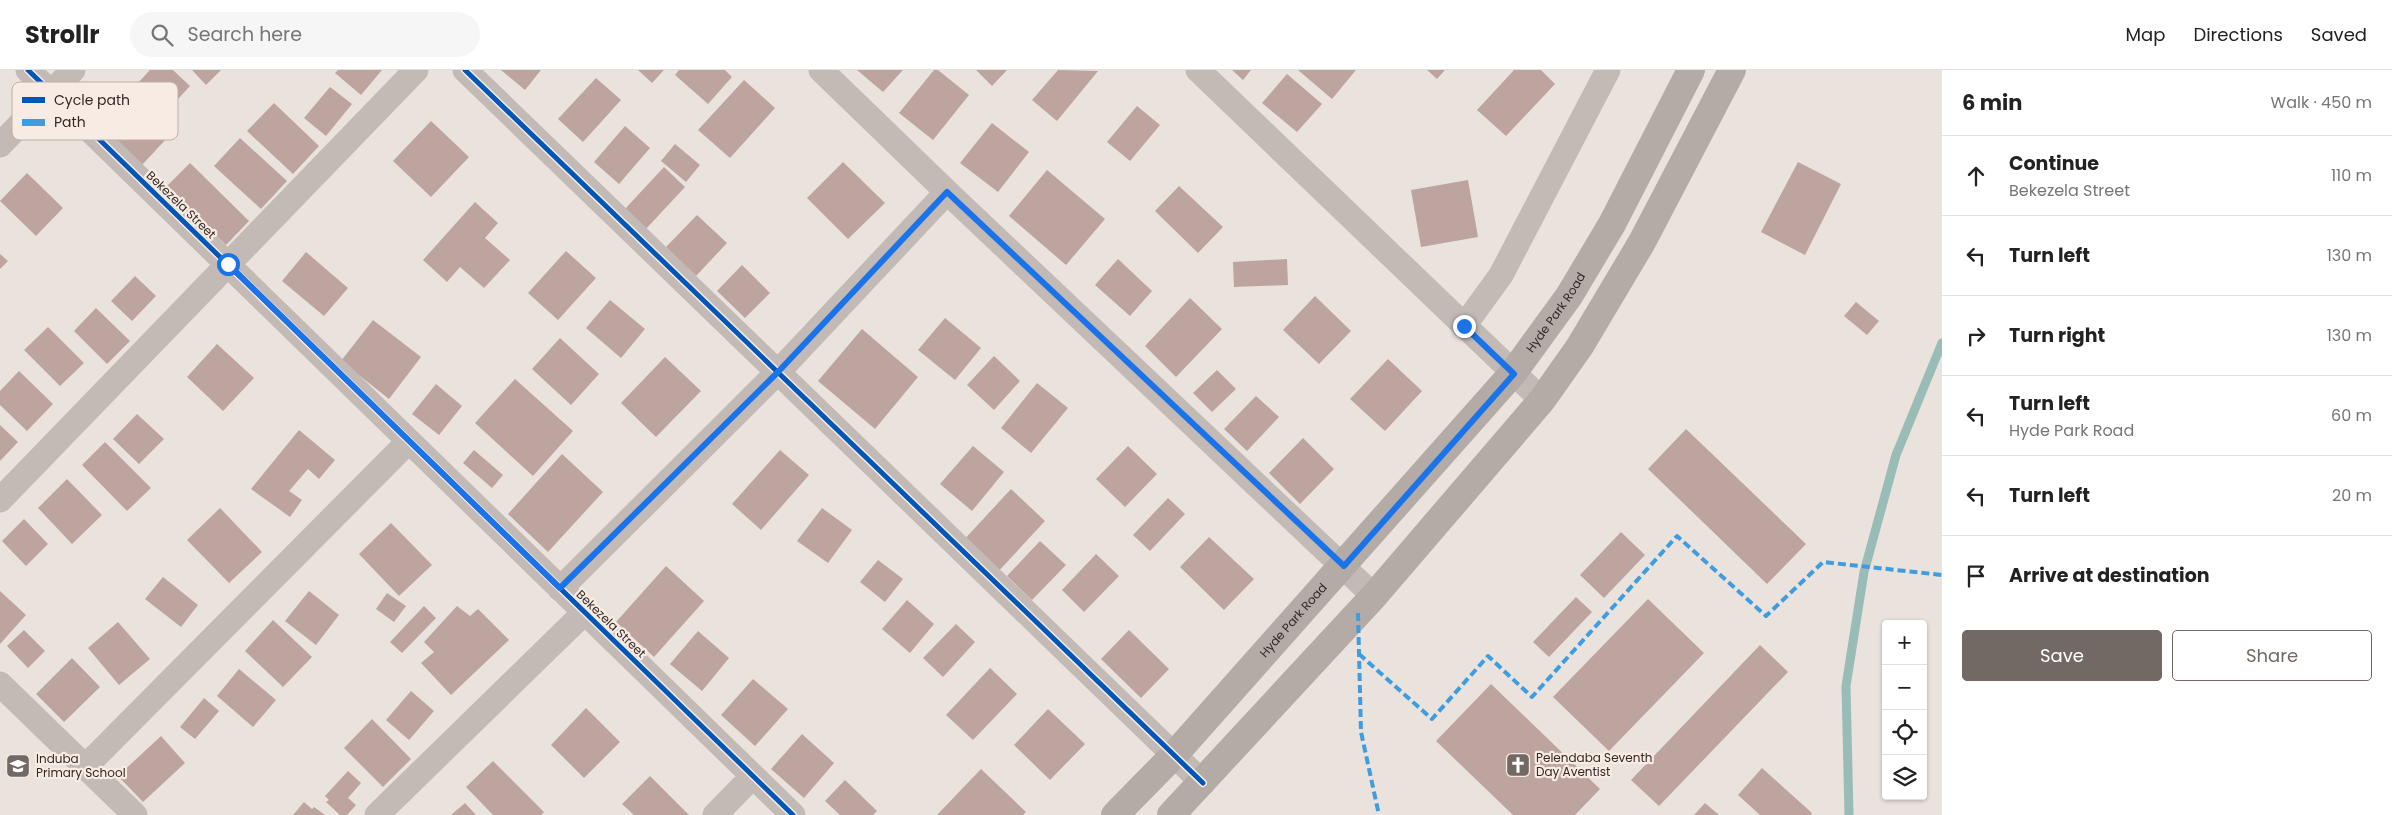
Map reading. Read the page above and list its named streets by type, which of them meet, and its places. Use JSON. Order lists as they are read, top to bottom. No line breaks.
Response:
{"streets":{"street":["Bekezela Street","Hyde Park Road"]},"places":{"church":["Pelendaba Seventh Day Aventist"],"school or university":["Induba Primary School"]},"legend":["Cycle path","Path"],"page":{"header":"Strollr","search":"Search here","nav":["Map","Directions","Saved"],"heading":["6 min","Walk · 450 m"],"list":[["Continue","Bekezela Street","110 m"],["Turn left","130 m"],["Turn right","130 m"],["Turn left","Hyde Park Road","60 m"],["Turn left","20 m"],"Arrive at destination"],"buttons":["Save","Share"],"map_buttons":["+","−"]}}
